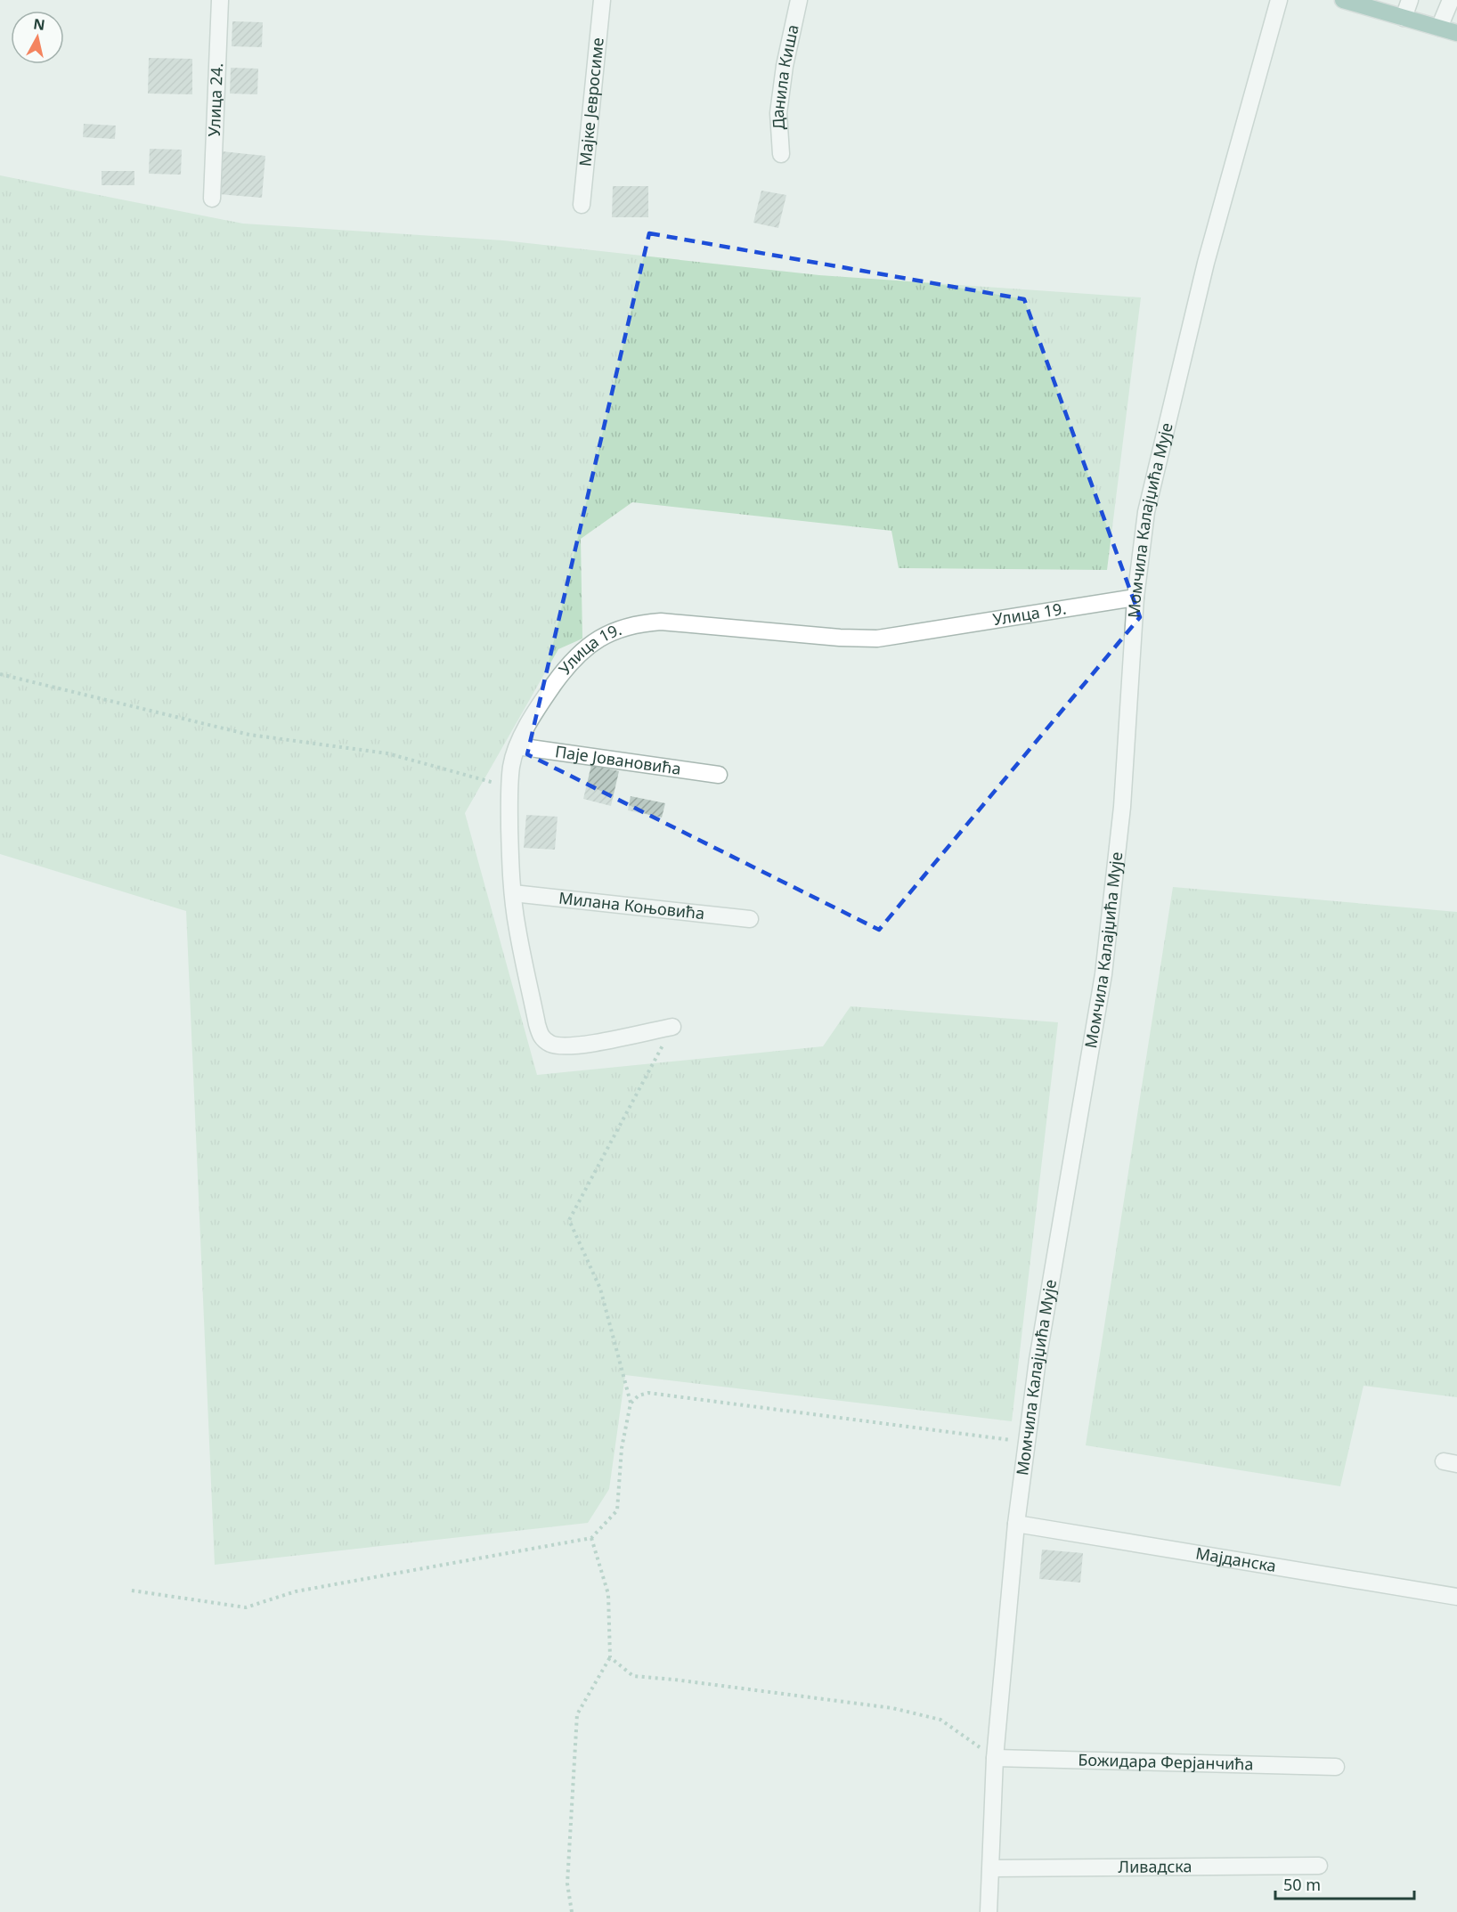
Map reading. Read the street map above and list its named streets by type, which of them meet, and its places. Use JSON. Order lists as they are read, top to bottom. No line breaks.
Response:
{"streets":{"street":["Данила Киша","Улица 24.","Мајке Јевросиме","Момчила Калајџића Мује","Улица 19.","Паје Јовановића","Милана Коњовића","Мајданска","Божидара Ферјанчића","Ливадска"]},"crossings":[["Момчила Калајџића Мује","Улица 19."],["Момчила Калајџића Мује","Мајданска"],["Момчила Калајџића Мује","Божидара Ферјанчића"],["Момчила Калајџића Мује","Ливадска"],["Улица 19.","Паје Јовановића"],["Улица 19.","Милана Коњовића"]],"scale_bar":"50 m","north":"top"}
